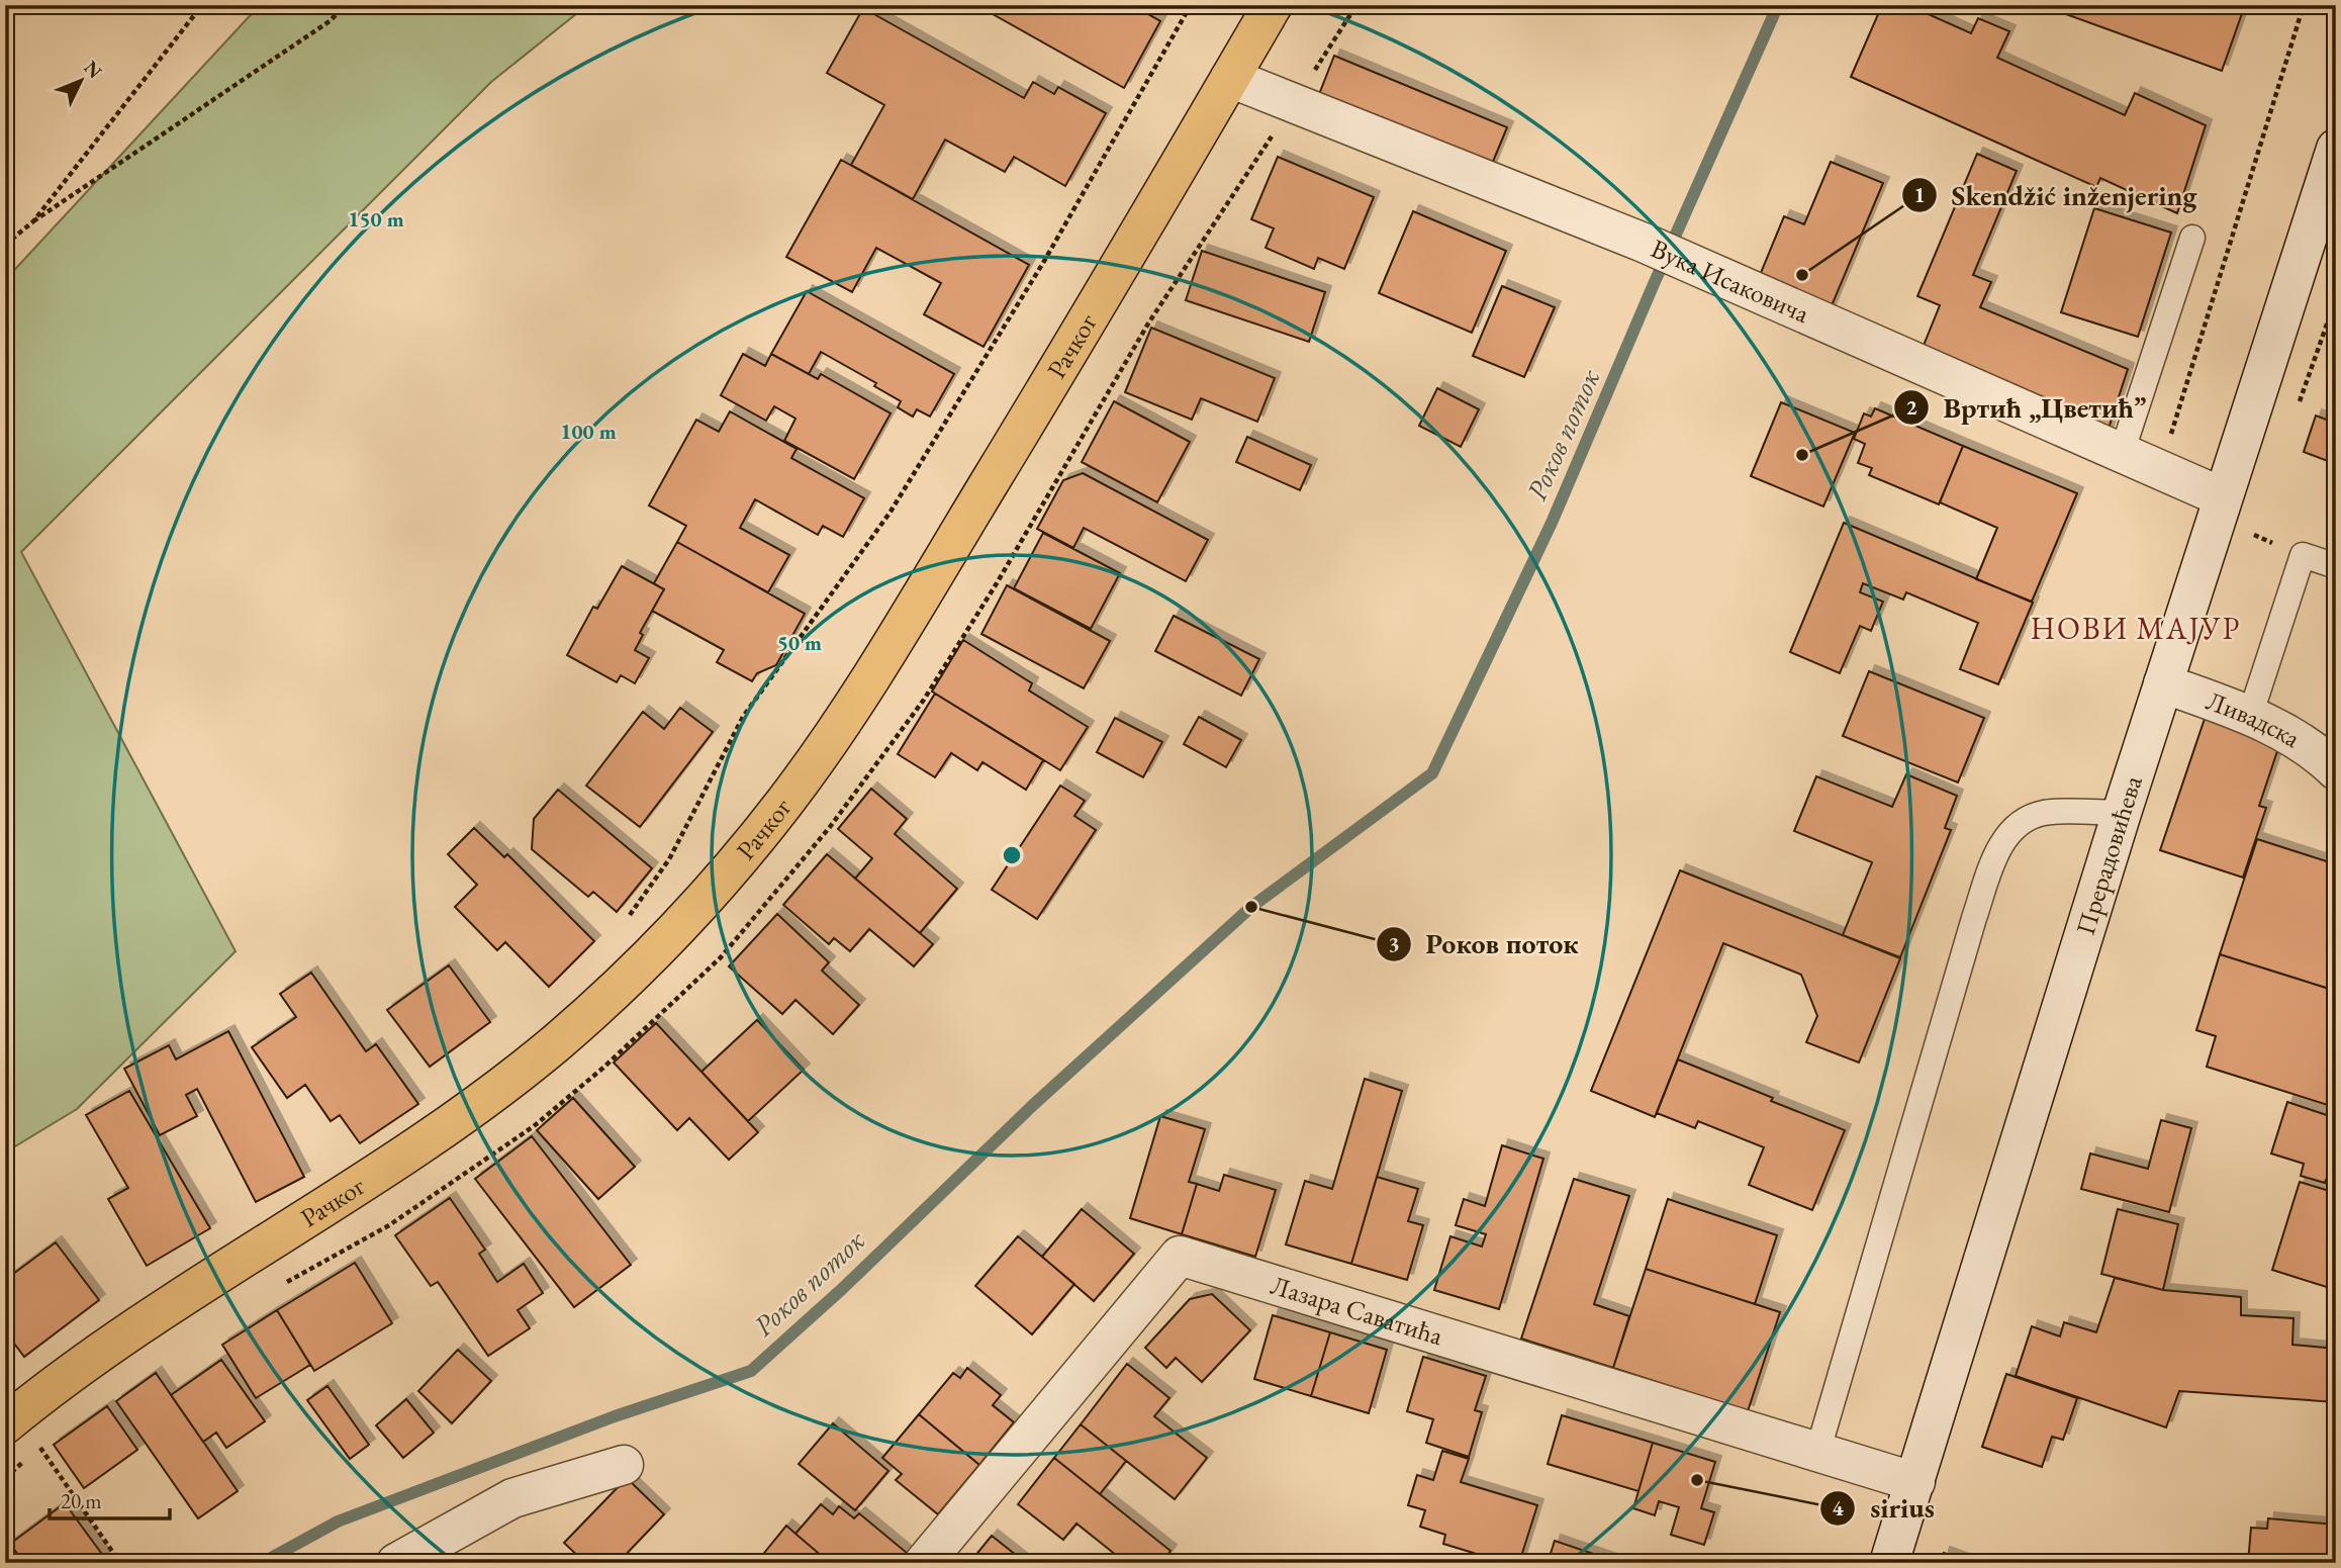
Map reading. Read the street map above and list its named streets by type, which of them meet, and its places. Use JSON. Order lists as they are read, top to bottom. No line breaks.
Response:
{"streets":{"main road":["Рачког"],"street":["Вука Исаковича","Ливадска","Прерадовићева","Лазара Саватића"]},"crossings":[["Вука Исаковича","Рачког"],["Вука Исаковича","Прерадовићева"],["Ливадска","Прерадовићева"],["Прерадовићева","Лазара Саватића"]],"districts":["НОВИ МАЈУР"],"water":["Роков поток"],"places":["Skendžić inženjering","Вртић „Цветић”","Роков поток","sirius"],"scale_bar":"20 m","north":"top right","rings":["150 m","100 m","50 m"]}
